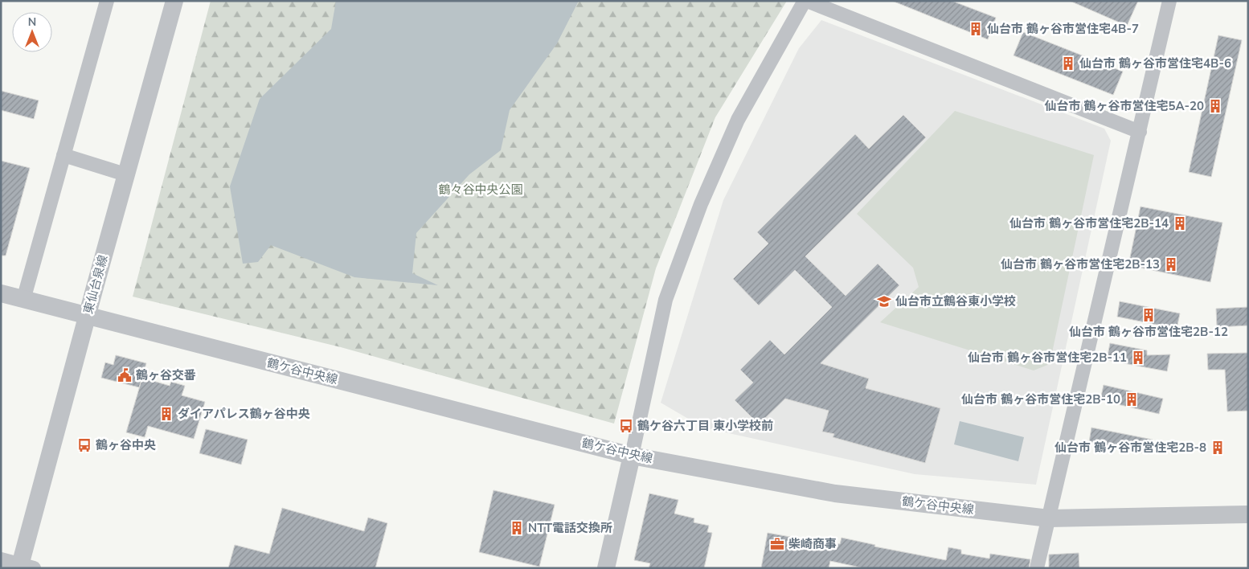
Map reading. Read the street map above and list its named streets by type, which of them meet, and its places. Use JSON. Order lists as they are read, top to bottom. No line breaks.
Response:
{"streets":{"street":["東仙台泉線","鶴ケ谷中央線"]},"crossings":[["東仙台泉線","鶴ケ谷中央線"]],"parks":["鶴々谷中央公園"],"places":{"building":["仙台市 鶴ヶ谷市営住宅4B-7","仙台市 鶴ヶ谷市営住宅4B-6","仙台市 鶴ヶ谷市営住宅5A-20","仙台市 鶴ヶ谷市営住宅2B-14","仙台市 鶴ヶ谷市営住宅2B-13","仙台市 鶴ヶ谷市営住宅2B-12","仙台市 鶴ヶ谷市営住宅2B-11","仙台市 鶴ヶ谷市営住宅2B-10","ダイアパレス鶴ヶ谷中央","仙台市 鶴ヶ谷市営住宅2B-8","NTT電話交換所"],"school or university":["仙台市立鶴谷東小学校"],"public building":["鶴ヶ谷交番"],"bus stop":["鶴ケ谷六丁目 東小学校前","鶴ヶ谷中央"],"office":["柴崎商事"]},"north":"top"}
